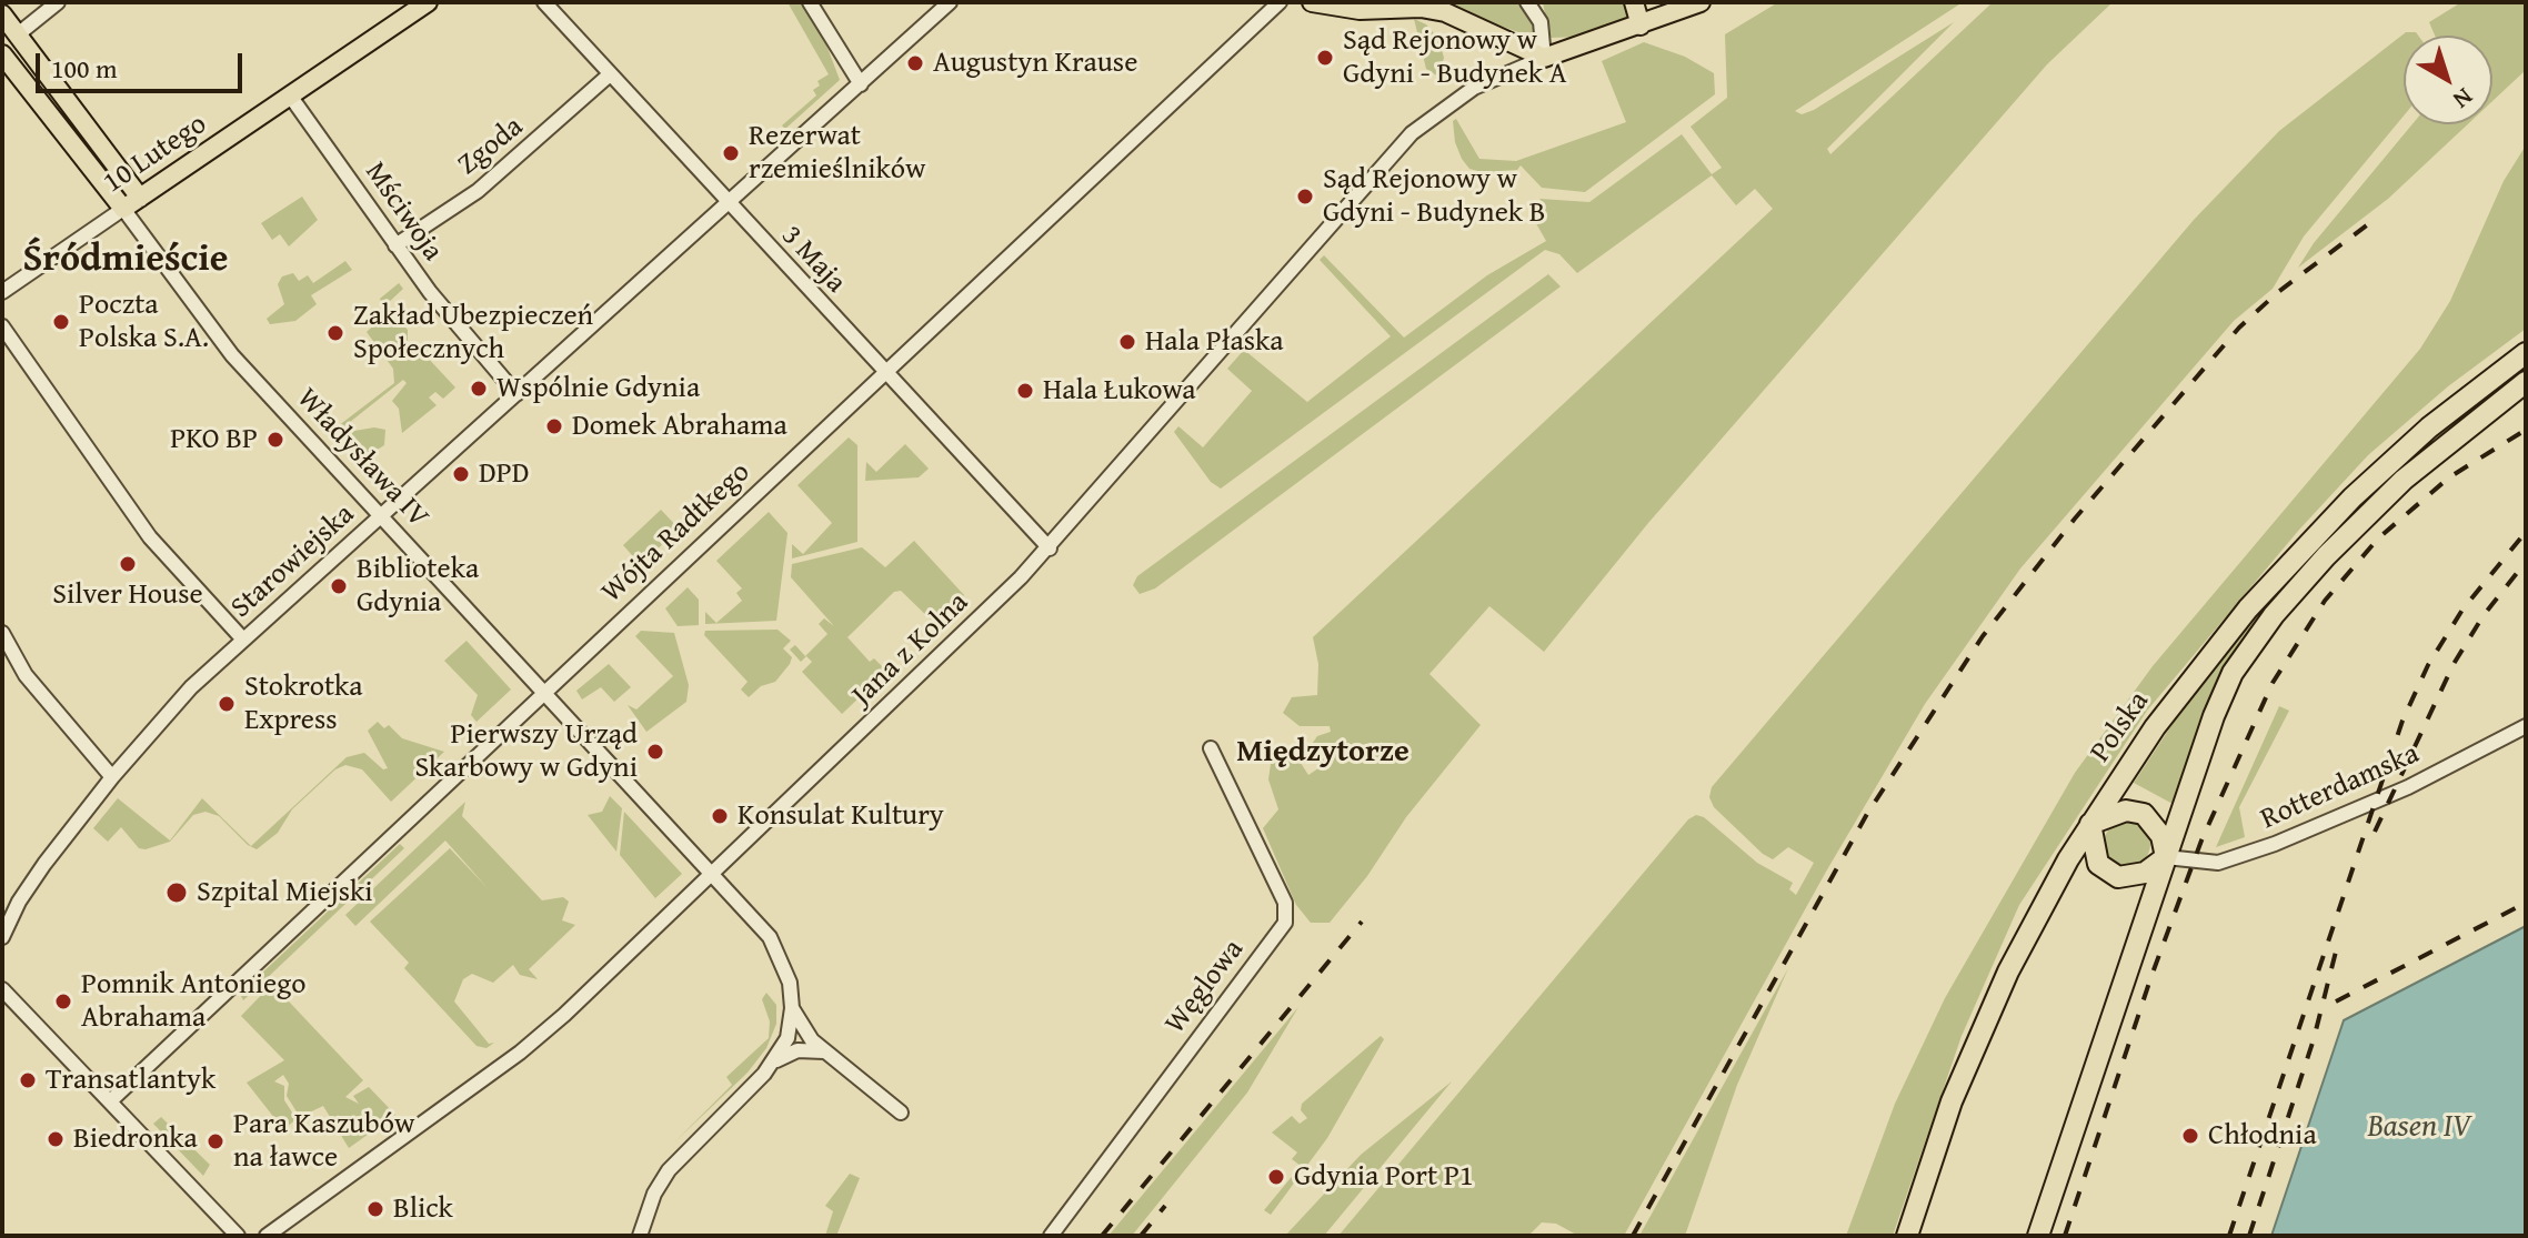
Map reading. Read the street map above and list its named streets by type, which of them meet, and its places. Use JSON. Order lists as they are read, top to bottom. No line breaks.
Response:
{"streets":{"highway":["Polska"],"main road":["10 Lutego","Władysława IV"],"street":["Zgoda","Mściwoja","3 Maja","Wójta Radtkego","Starowiejska","Jana z Kolna","Rotterdamska","Węglowa"]},"crossings":[["Zgoda","Mściwoja"],["Zgoda","3 Maja"],["10 Lutego","Mściwoja"],["10 Lutego","Władysława IV"],["Mściwoja","Starowiejska"],["3 Maja","Wójta Radtkego"],["3 Maja","Starowiejska"],["3 Maja","Jana z Kolna"],["Władysława IV","Wójta Radtkego"],["Władysława IV","Starowiejska"],["Władysława IV","Jana z Kolna"],["Polska","Rotterdamska"]],"districts":["Śródmieście","Międzytorze"],"water":["Basen IV"],"places":["Sąd Rejonowy w Gdyni - Budynek A","Augustyn Krause","Rezerwat rzemieślników","Sąd Rejonowy w Gdyni - Budynek B","Poczta Polska S.A.","Zakład Ubezpieczeń Społecznych","Hala Płaska","Wspólnie Gdynia","Hala Łukowa","Domek Abrahama","PKO BP","DPD","Silver House","Biblioteka Gdynia","Stokrotka Express","Pierwszy Urząd Skarbowy w Gdyni","Konsulat Kultury","Szpital Miejski","Pomnik Antoniego Abrahama","Transatlantyk","Chłodnia","Biedronka","Para Kaszubów na ławce","Gdynia Port P1","Blick"],"scale_bar":"100 m","north":"bottom right"}
